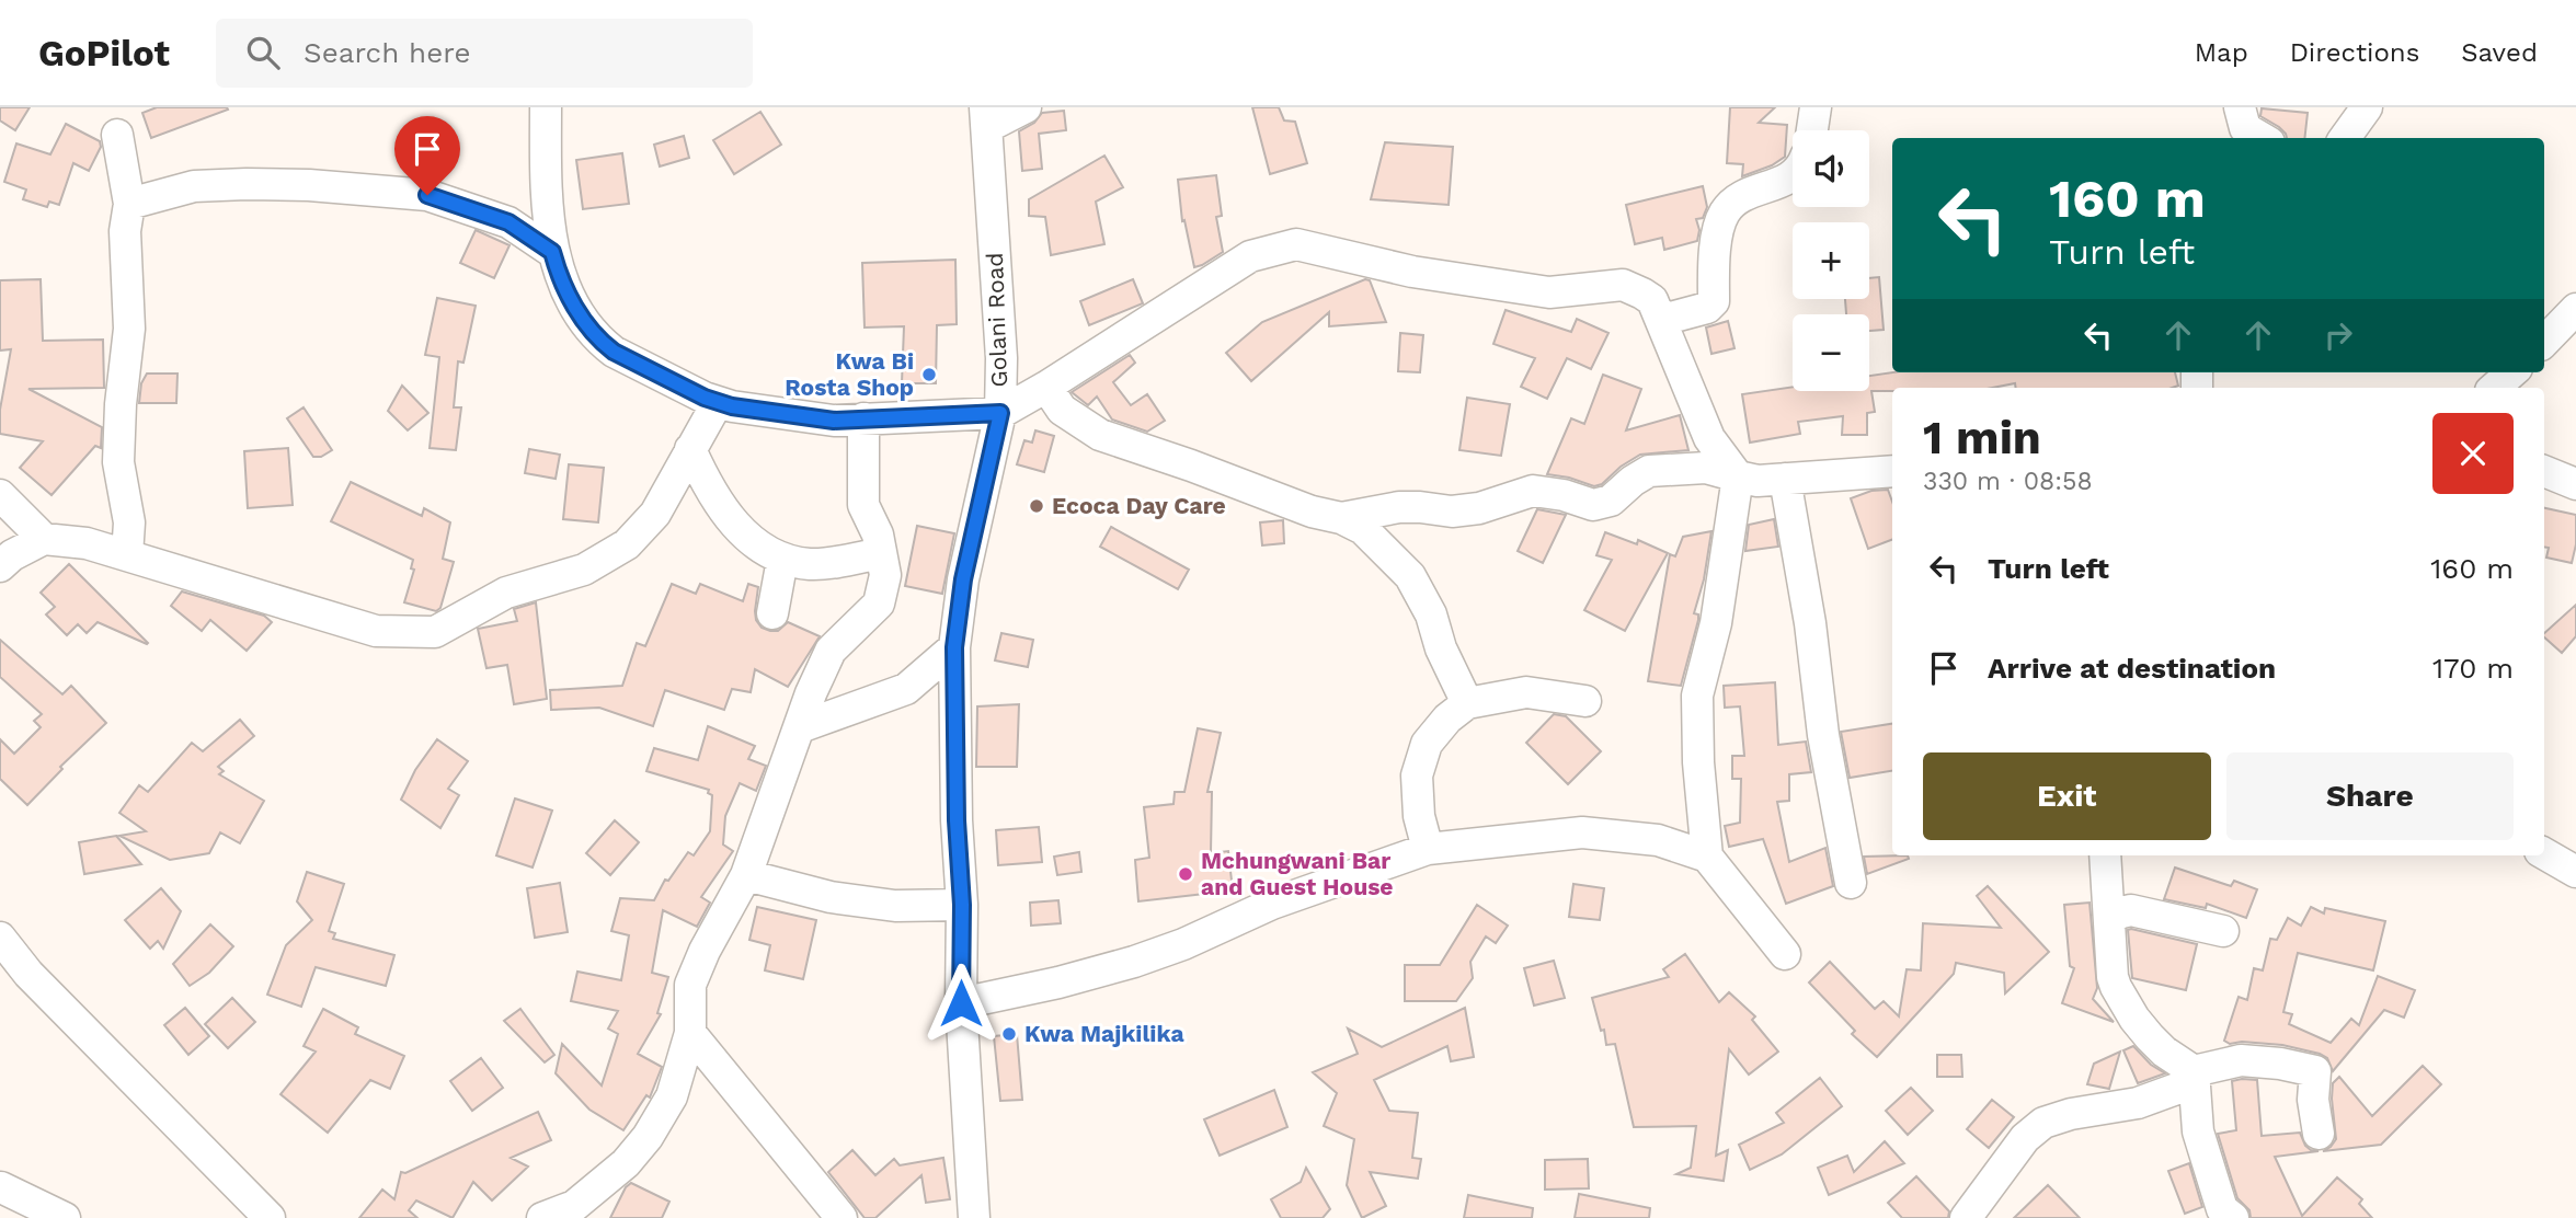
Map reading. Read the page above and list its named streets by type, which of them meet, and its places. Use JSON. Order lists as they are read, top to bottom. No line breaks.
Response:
{"streets":{"street":["Golani Road"]},"places":["Kwa Bi Rosta Shop","Ecoca Day Care","Mchungwani Bar and Guest House","Kwa Majkilika"],"page":{"header":"GoPilot","search":"Search here","nav":["Map","Directions","Saved"],"map_buttons":["+","−"],"turn":["160 m","Turn left"],"heading":["1 min","330 m · 08:58"],"list":[{"name":"Turn left","value":"160 m"},{"name":"Arrive at destination","value":"170 m"}],"buttons":["Exit","Share"]}}
